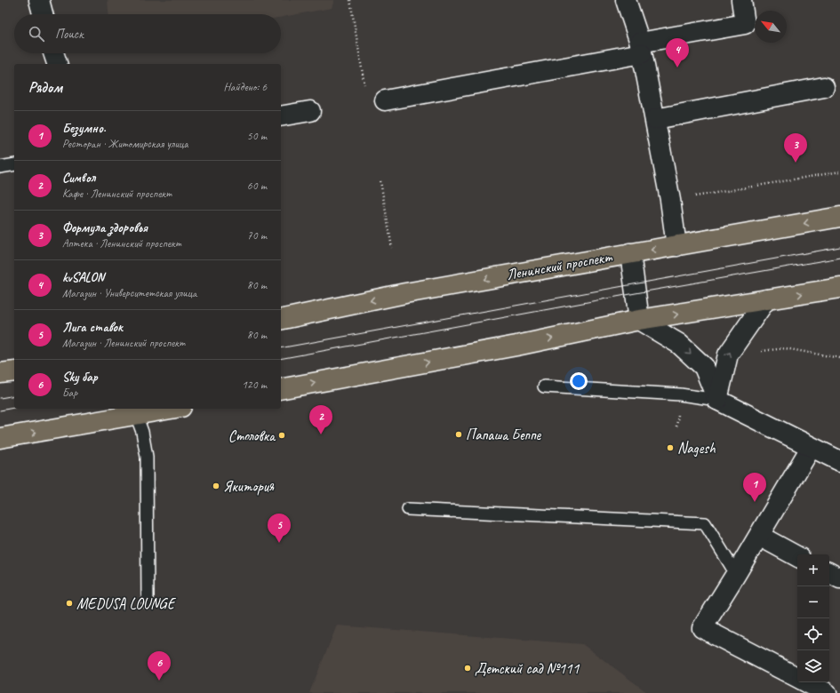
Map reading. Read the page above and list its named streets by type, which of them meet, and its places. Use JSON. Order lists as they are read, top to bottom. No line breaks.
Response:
{"streets":{"main road":["Ленинский проспект"]},"places":["Папаша Беппе","Столовка","Nagesh","Якитория","MEDUSA LOUNGE","Детский сад №111"],"north":"top left","page":{"search":"Поиск","pins":["4","3","2","1","5","6"],"heading":["Рядом","Найдено: 6"],"list":[{"mark":"1","name":"Безумно.","note":"Ресторан · Житомирская улица","value":"50 m"},{"mark":"2","name":"Символ","note":"Кафе · Ленинский проспект","value":"60 m"},{"mark":"3","name":"Формула здоровья","note":"Аптека · Ленинский проспект","value":"70 m"},{"mark":"4","name":"kvSALON","note":"Магазин · Университетская улица","value":"80 m"},{"mark":"5","name":"Лига ставок","note":"Магазин · Ленинский проспект","value":"80 m"},{"mark":"6","name":"Sky бар","note":"Бар","value":"120 m"}],"map_buttons":["+","−"]}}
